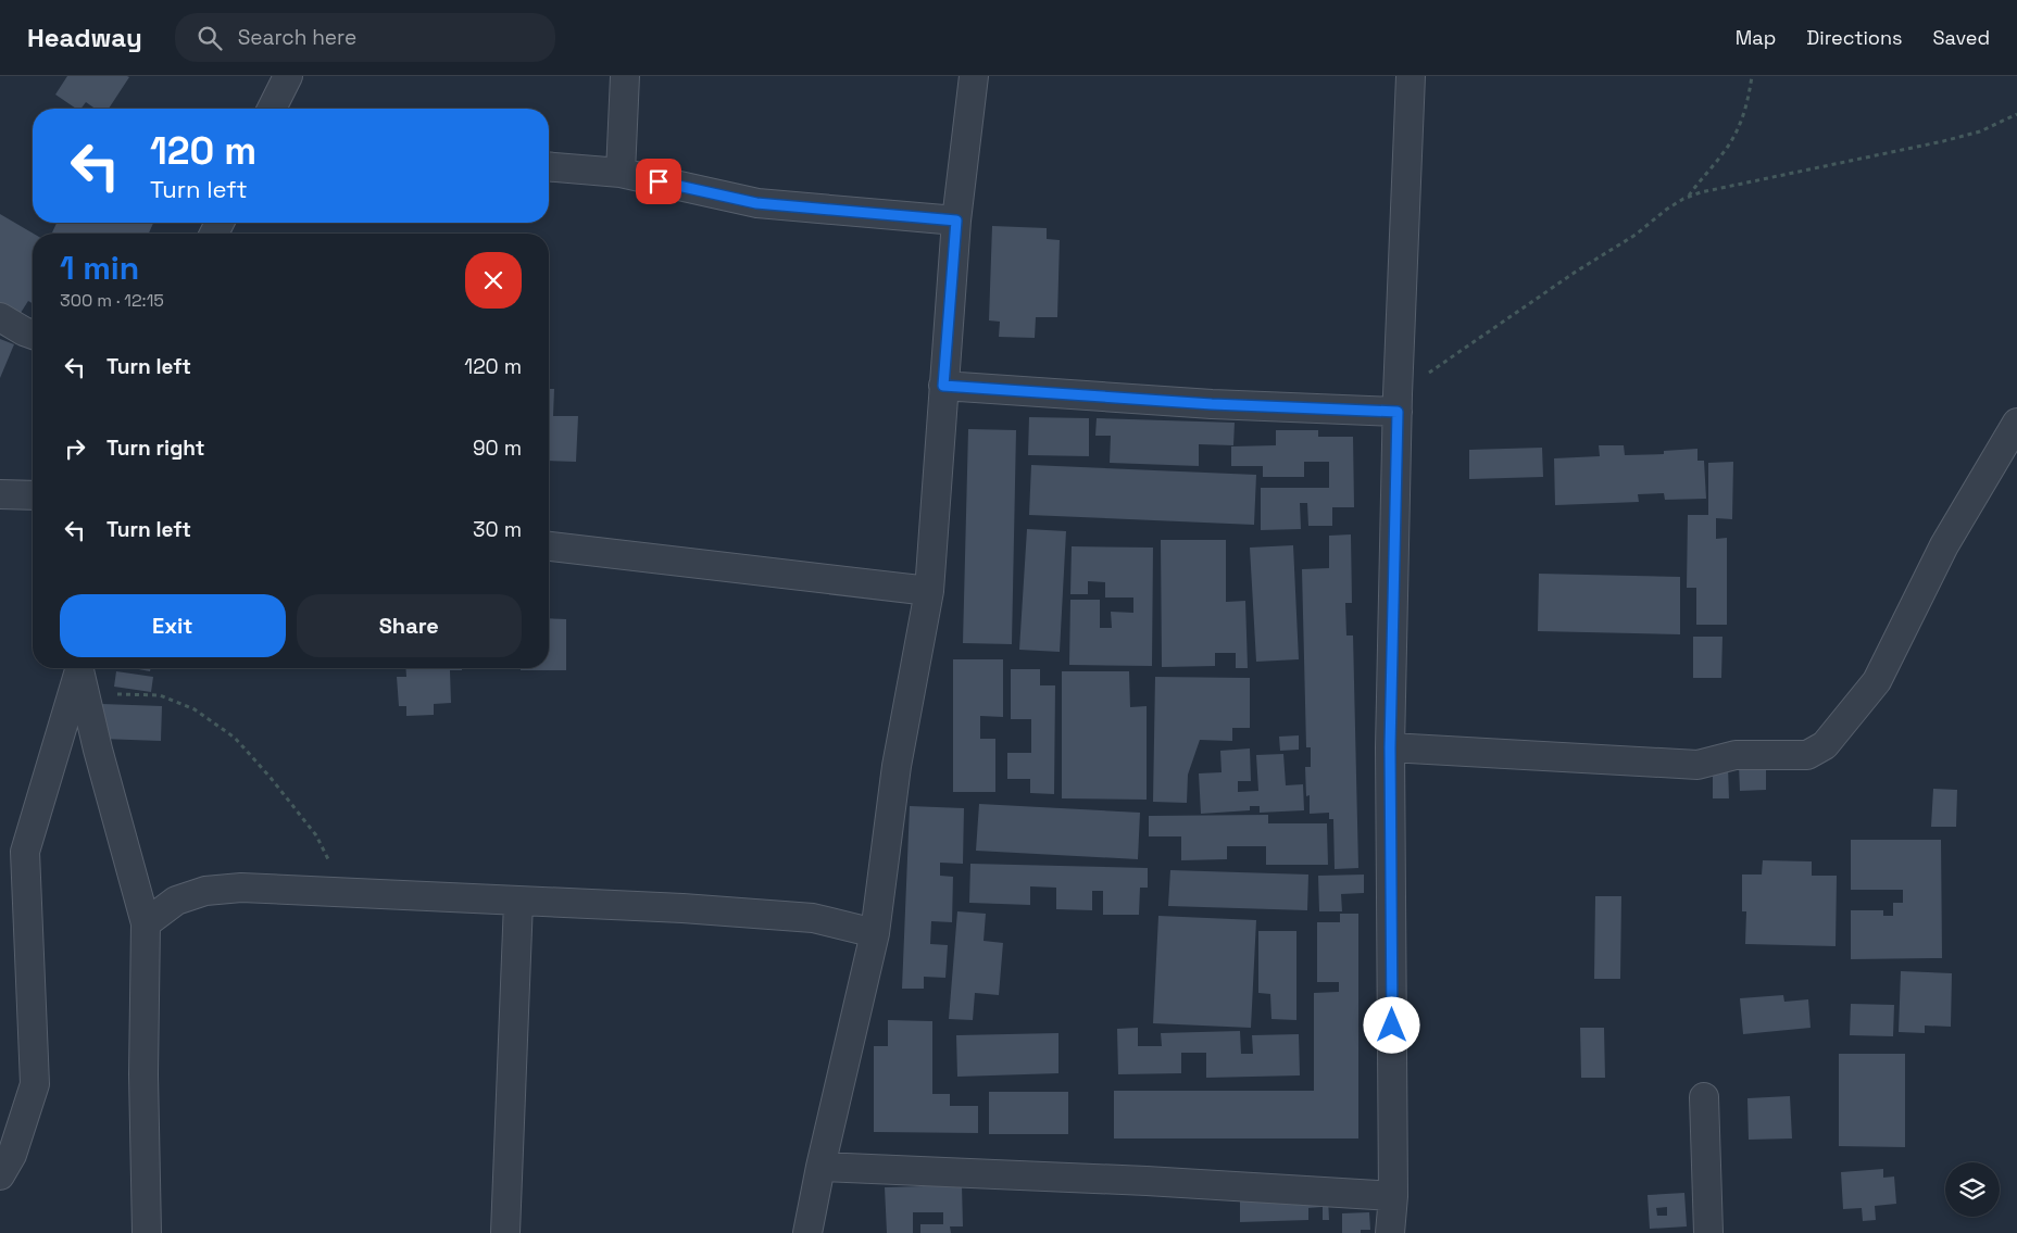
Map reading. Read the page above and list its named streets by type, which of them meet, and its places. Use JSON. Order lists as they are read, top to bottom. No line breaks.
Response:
{"page":{"header":"Headway","search":"Search here","nav":["Map","Directions","Saved"],"turn":["120 m","Turn left"],"heading":["1 min","300 m · 12:15"],"list":[{"name":"Turn left","value":"120 m"},{"name":"Turn right","value":"90 m"},{"name":"Turn left","value":"30 m"}],"buttons":["Exit","Share"]}}
